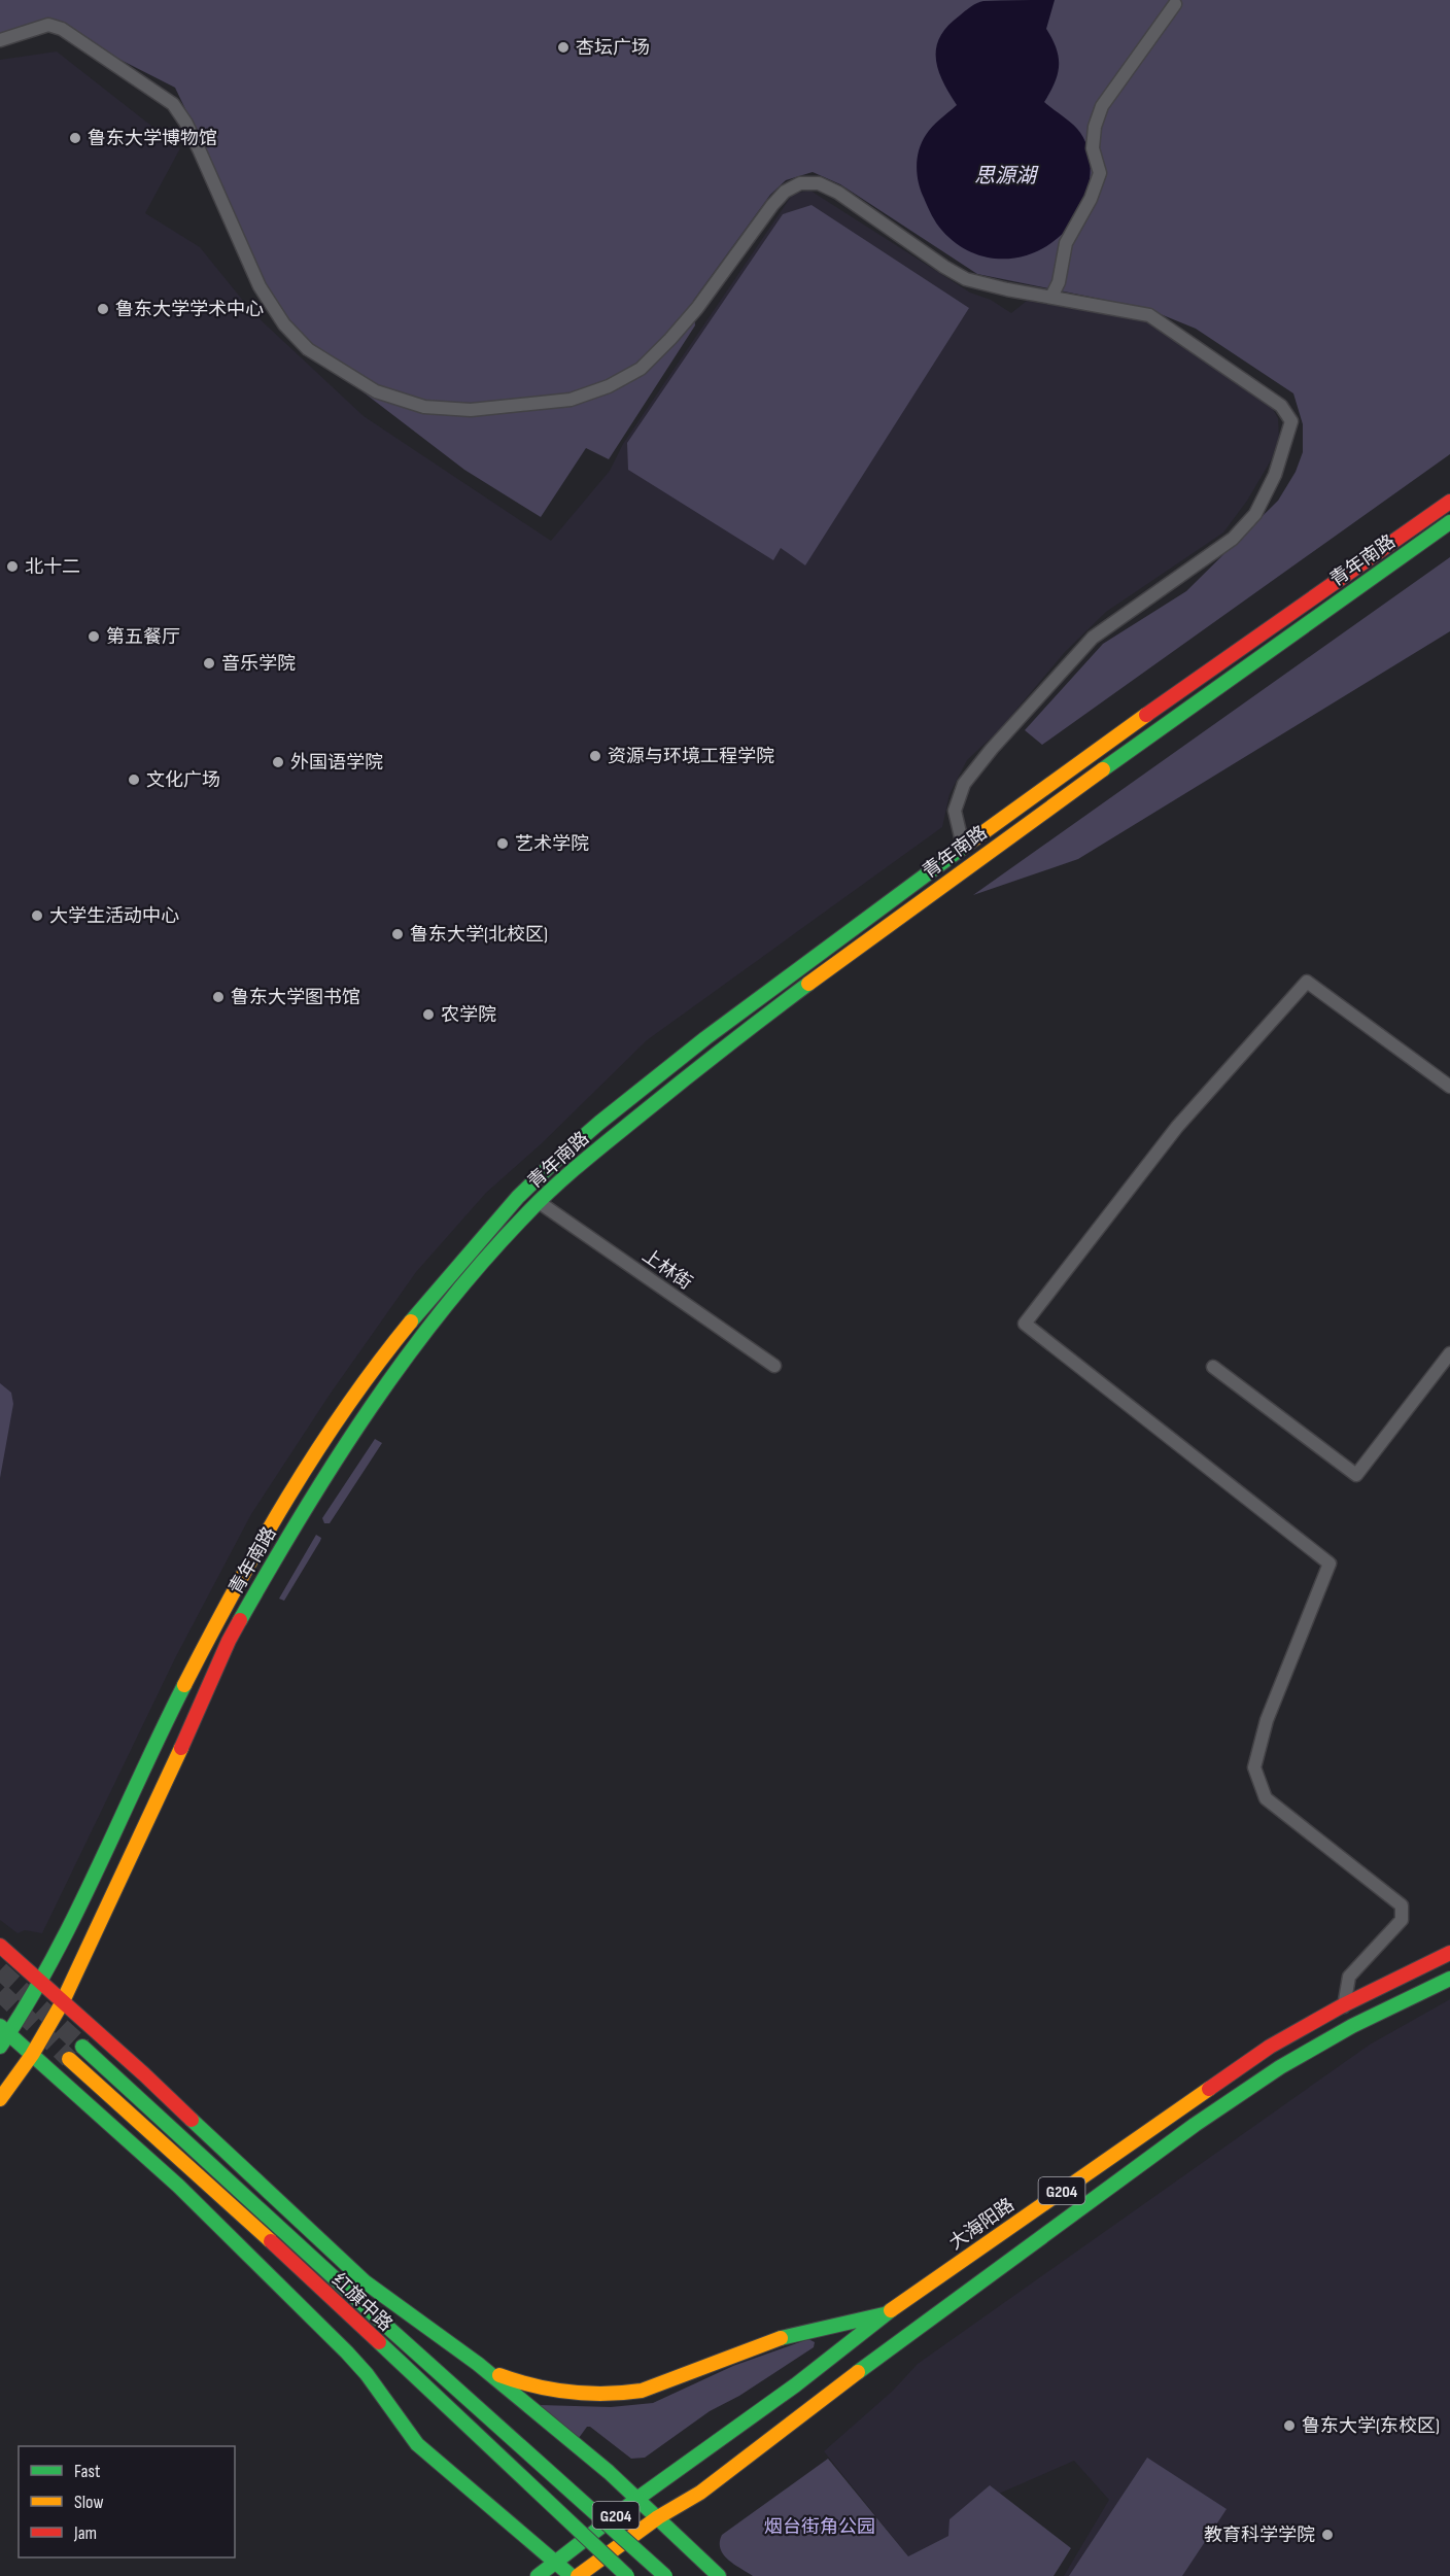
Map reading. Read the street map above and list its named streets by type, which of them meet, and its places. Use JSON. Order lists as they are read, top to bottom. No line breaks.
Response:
{"streets":{"main road":["青年南路","G204","大海阳路","红旗中路"],"street":["上林街"]},"crossings":[["青年南路","上林街"],["G204","大海阳路"]],"water":["思源湖"],"parks":["烟台街角公园"],"places":["杏坛广场","鲁东大学博物馆","鲁东大学学术中心","北十二","第五餐厅","音乐学院","资源与环境工程学院","外国语学院","文化广场","艺术学院","大学生活动中心","鲁东大学(北校区)","鲁东大学图书馆","农学院","鲁东大学(东校区)","教育科学学院"],"legend":["Fast","Slow","Jam"]}
